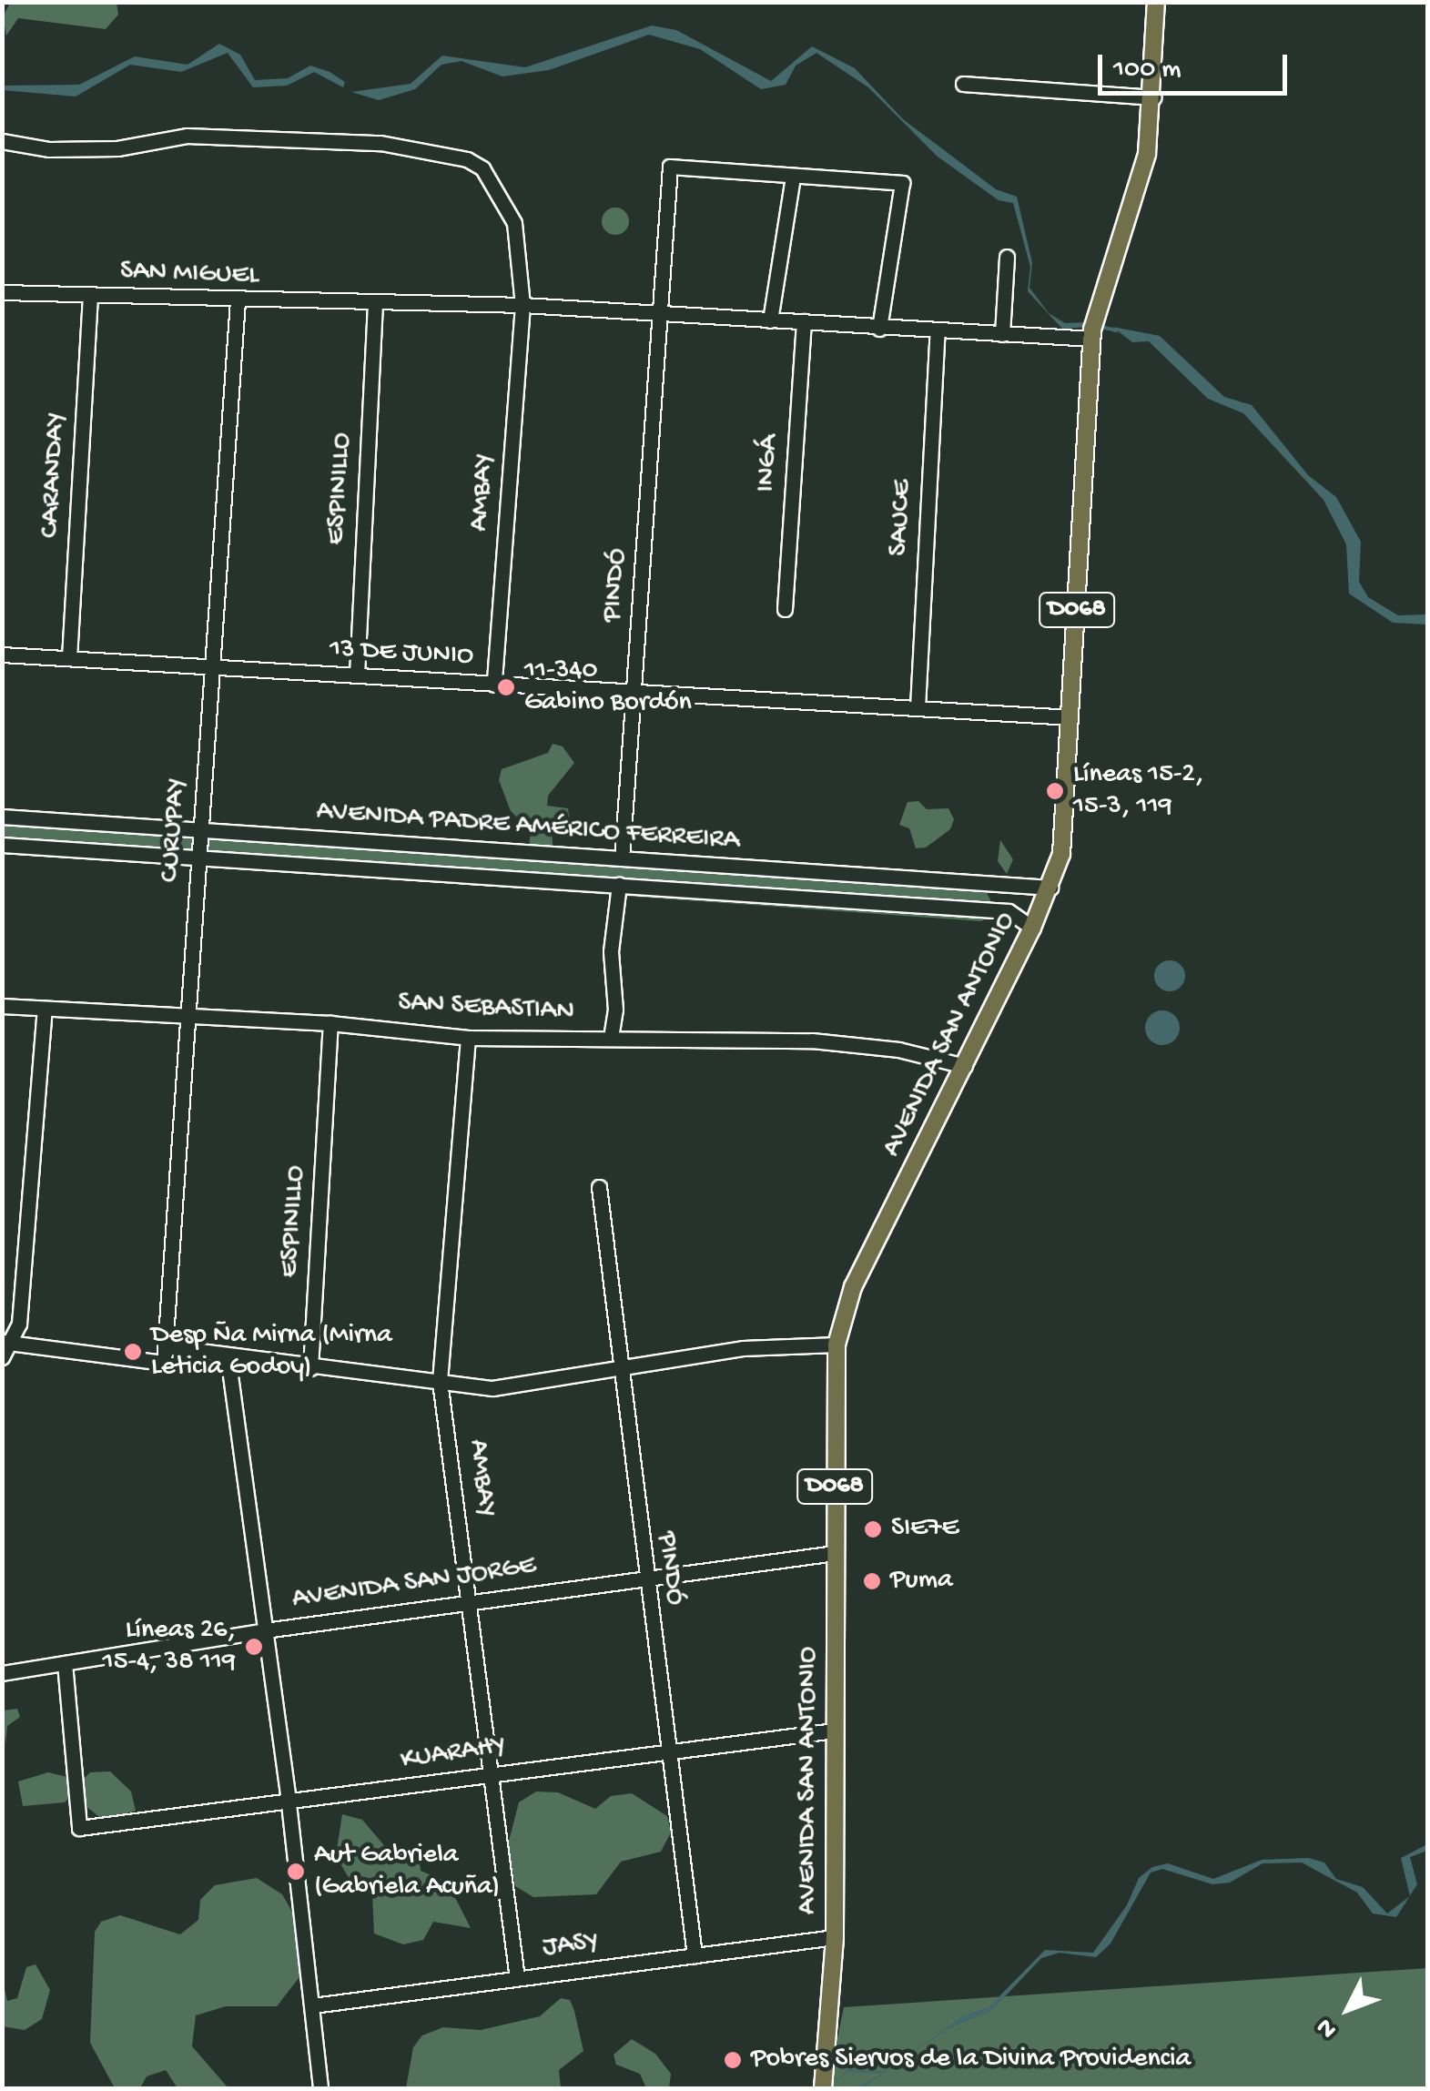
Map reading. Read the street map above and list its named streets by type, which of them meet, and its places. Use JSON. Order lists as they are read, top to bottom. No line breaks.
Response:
{"streets":{"main road":["D068","AVENIDA SAN ANTONIO"],"street":["SAN MIGUEL","INGÁ","CARANDAY","ESPINILLO","AMBAY","SAUCE","PINDÓ","13 DE JUNIO","AVENIDA PADRE AMÉRICO FERREIRA","CURUPAY","SAN SEBASTIAN","AVENIDA SAN JORGE","KUARAHY","JASY"]},"crossings":[["SAN MIGUEL","INGÁ"],["SAN MIGUEL","CARANDAY"],["SAN MIGUEL","ESPINILLO"],["SAN MIGUEL","AMBAY"],["SAN MIGUEL","SAUCE"],["SAN MIGUEL","PINDÓ"],["SAN MIGUEL","CURUPAY"],["SAN MIGUEL","AVENIDA SAN ANTONIO"],["CARANDAY","13 DE JUNIO"],["ESPINILLO","13 DE JUNIO"],["ESPINILLO","SAN SEBASTIAN"],["AMBAY","13 DE JUNIO"],["AMBAY","SAN SEBASTIAN"],["AMBAY","AVENIDA SAN JORGE"],["AMBAY","KUARAHY"],["AMBAY","JASY"],["SAUCE","13 DE JUNIO"],["PINDÓ","13 DE JUNIO"],["PINDÓ","AVENIDA PADRE AMÉRICO FERREIRA"],["PINDÓ","AVENIDA SAN JORGE"],["PINDÓ","KUARAHY"],["PINDÓ","JASY"],["13 DE JUNIO","CURUPAY"],["13 DE JUNIO","AVENIDA SAN ANTONIO"],["AVENIDA PADRE AMÉRICO FERREIRA","CURUPAY"],["AVENIDA PADRE AMÉRICO FERREIRA","AVENIDA SAN ANTONIO"],["CURUPAY","SAN SEBASTIAN"],["SAN SEBASTIAN","AVENIDA SAN ANTONIO"],["AVENIDA SAN ANTONIO","AVENIDA SAN JORGE"],["AVENIDA SAN ANTONIO","KUARAHY"],["AVENIDA SAN ANTONIO","JASY"],["AVENIDA SAN JORGE","KUARAHY"]],"places":["11-340 Gabino Bordón","Líneas 15-2, 15-3, 119","Desp Ña Mirna (Mirna Leticia Godoy)","SIE7E","Puma","Líneas 26, 15-4, 38 119","Aut Gabriela (Gabriela Acuña)","Pobres Siervos de la Divina Providencia"],"scale_bar":"100 m","north":"bottom left"}
